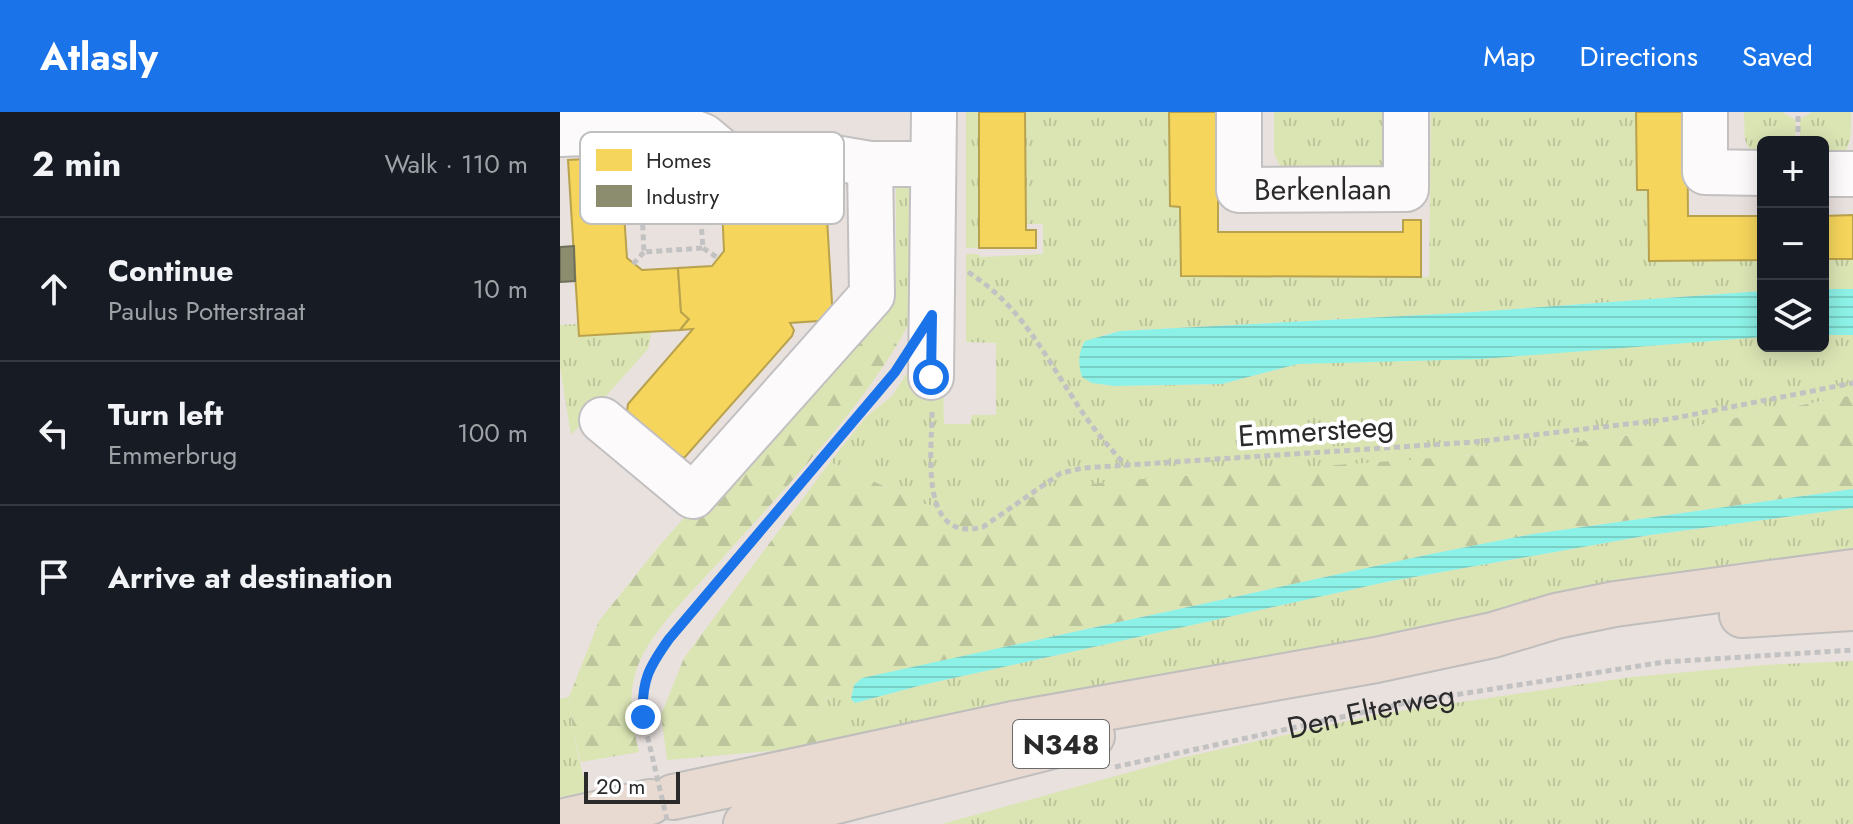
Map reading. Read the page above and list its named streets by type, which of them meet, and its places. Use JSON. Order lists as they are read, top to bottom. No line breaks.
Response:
{"streets":{"main road":["Den Elterweg","N348"],"street":["Berkenlaan"],"path":["Emmersteeg"]},"legend":["Homes","Industry"],"scale_bar":"20 m","page":{"header":"Atlasly","nav":["Map","Directions","Saved"],"heading":["2 min","Walk · 110 m"],"map_buttons":["+","−"],"list":[["Continue","Paulus Potterstraat","10 m"],["Turn left","Emmerbrug","100 m"],"Arrive at destination"],"scale":"20 m"}}
